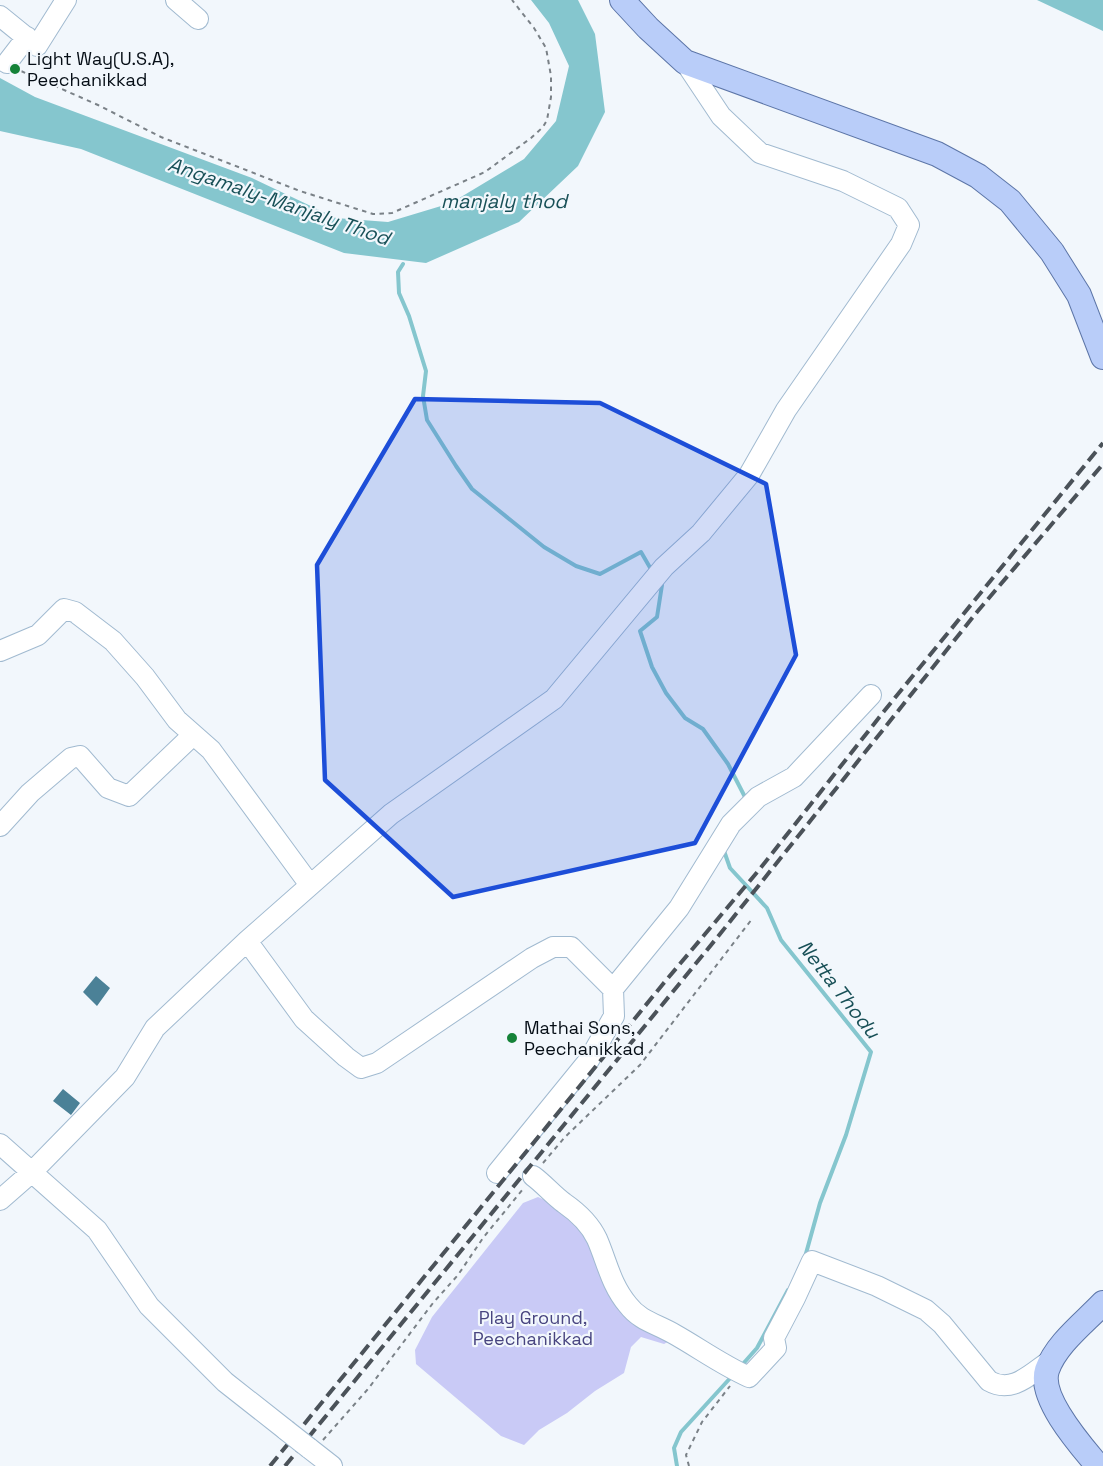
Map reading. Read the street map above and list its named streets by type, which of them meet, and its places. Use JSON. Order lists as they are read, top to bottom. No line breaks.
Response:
{"water":["Angamaly-Manjaly Thod","manjaly thod","Netta Thodu"],"parks":["Play Ground, Peechanikkad"],"places":["Light Way(U.S.A), Peechanikkad","Mathai Sons, Peechanikkad"]}
